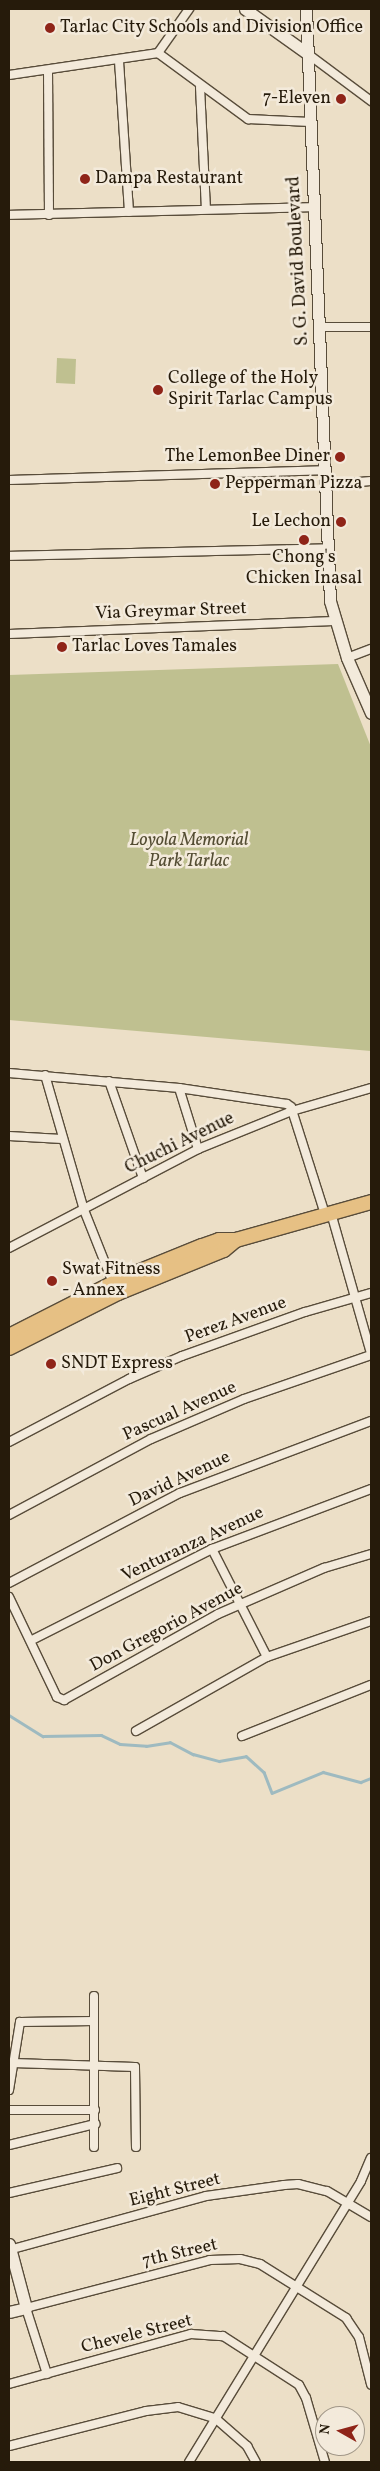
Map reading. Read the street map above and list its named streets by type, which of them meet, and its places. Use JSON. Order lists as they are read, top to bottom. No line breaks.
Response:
{"streets":{"street":["S. G. David Boulevard","Via Greymar Street","Chuchi Avenue","Perez Avenue","Pascual Avenue","David Avenue","Venturanza Avenue","Don Gregorio Avenue","Eight Street","7th Street","Chevele Street"]},"crossings":[["S. G. David Boulevard","Via Greymar Street"],["Venturanza Avenue","Don Gregorio Avenue"]],"parks":["Loyola Memorial Park Tarlac"],"places":["Tarlac City Schools and Division Office","7-Eleven","Dampa Restaurant","College of the Holy Spirit Tarlac Campus","The LemonBee Diner","Pepperman Pizza","Le Lechon","Chong's Chicken Inasal","Tarlac Loves Tamales","Swat Fitness - Annex","SNDT Express"],"north":"left"}
